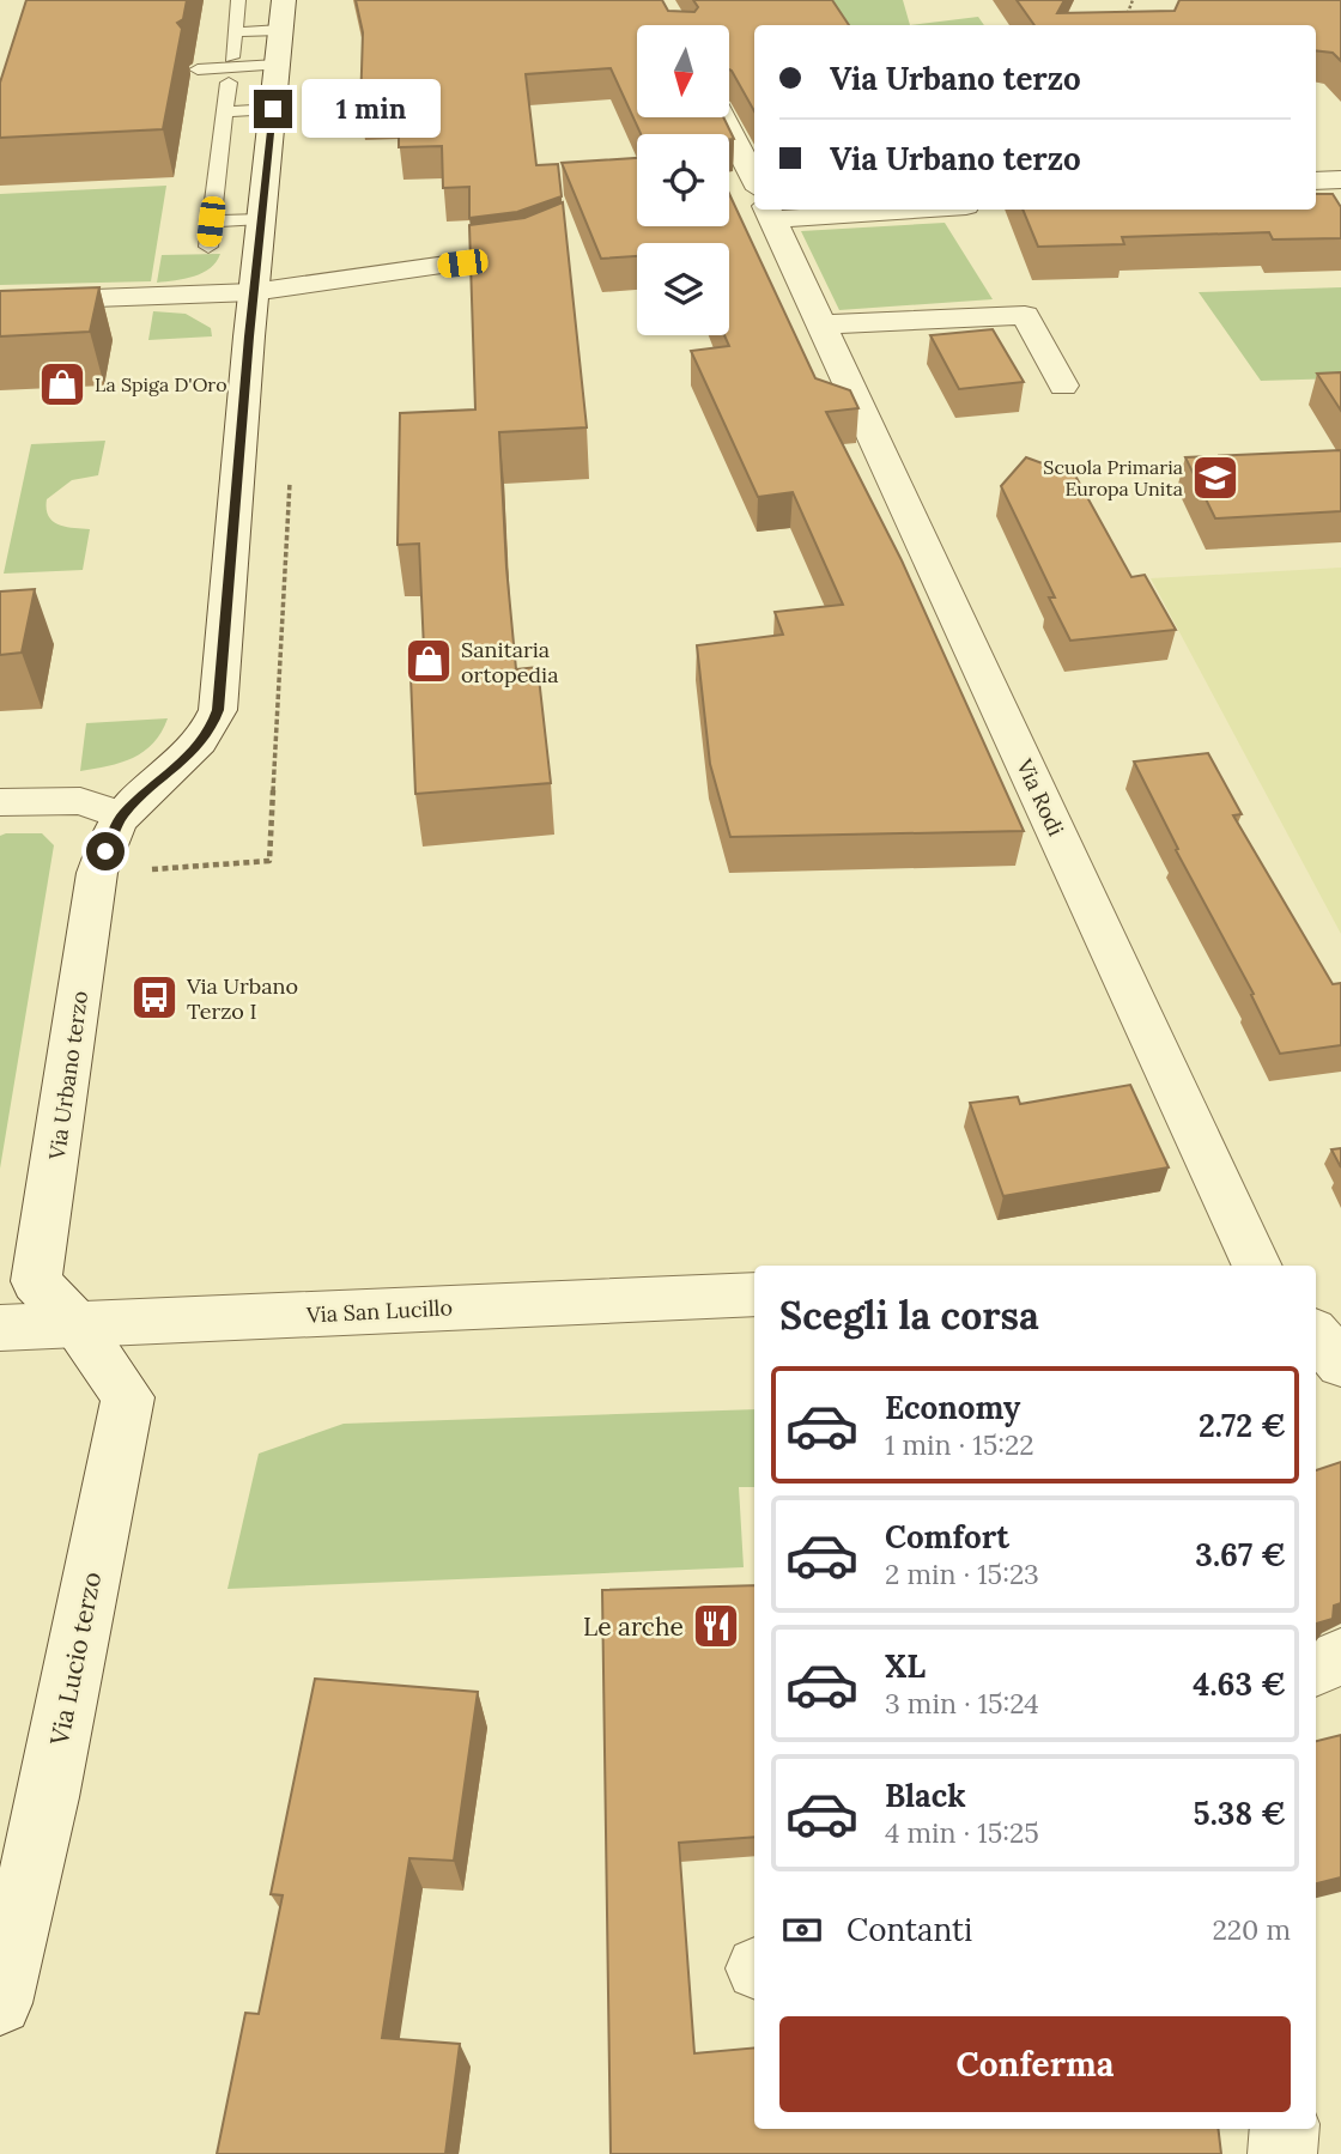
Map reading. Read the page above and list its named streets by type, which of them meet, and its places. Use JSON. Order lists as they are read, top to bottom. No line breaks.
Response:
{"streets":{"street":["Via Rodi","Via Urbano terzo","Via San Lucillo","Via Lucio terzo"]},"crossings":[["Via Urbano terzo","Via San Lucillo"],["Via Urbano terzo","Via Lucio terzo"],["Via San Lucillo","Via Lucio terzo"]],"places":{"shop":["La Spiga D'Oro","Sanitaria ortopedia"],"school or university":["Scuola Primaria Europa Unita"],"bus stop":["Via Urbano Terzo I"],"restaurant":["Le arche"]},"north":"bottom","page":{"banner":["Via Urbano terzo","Via Urbano terzo"],"bubble":"1 min","heading":"Scegli la corsa","list":[{"name":"Economy","note":"1 min · 15:22","value":"2.72 €"},{"name":"Comfort","note":"2 min · 15:23","value":"3.67 €"},{"name":"XL","note":"3 min · 15:24","value":"4.63 €"},{"name":"Black","note":"4 min · 15:25","value":"5.38 €"}],"pay":["Contanti","220 m"],"buttons":"Conferma"}}
